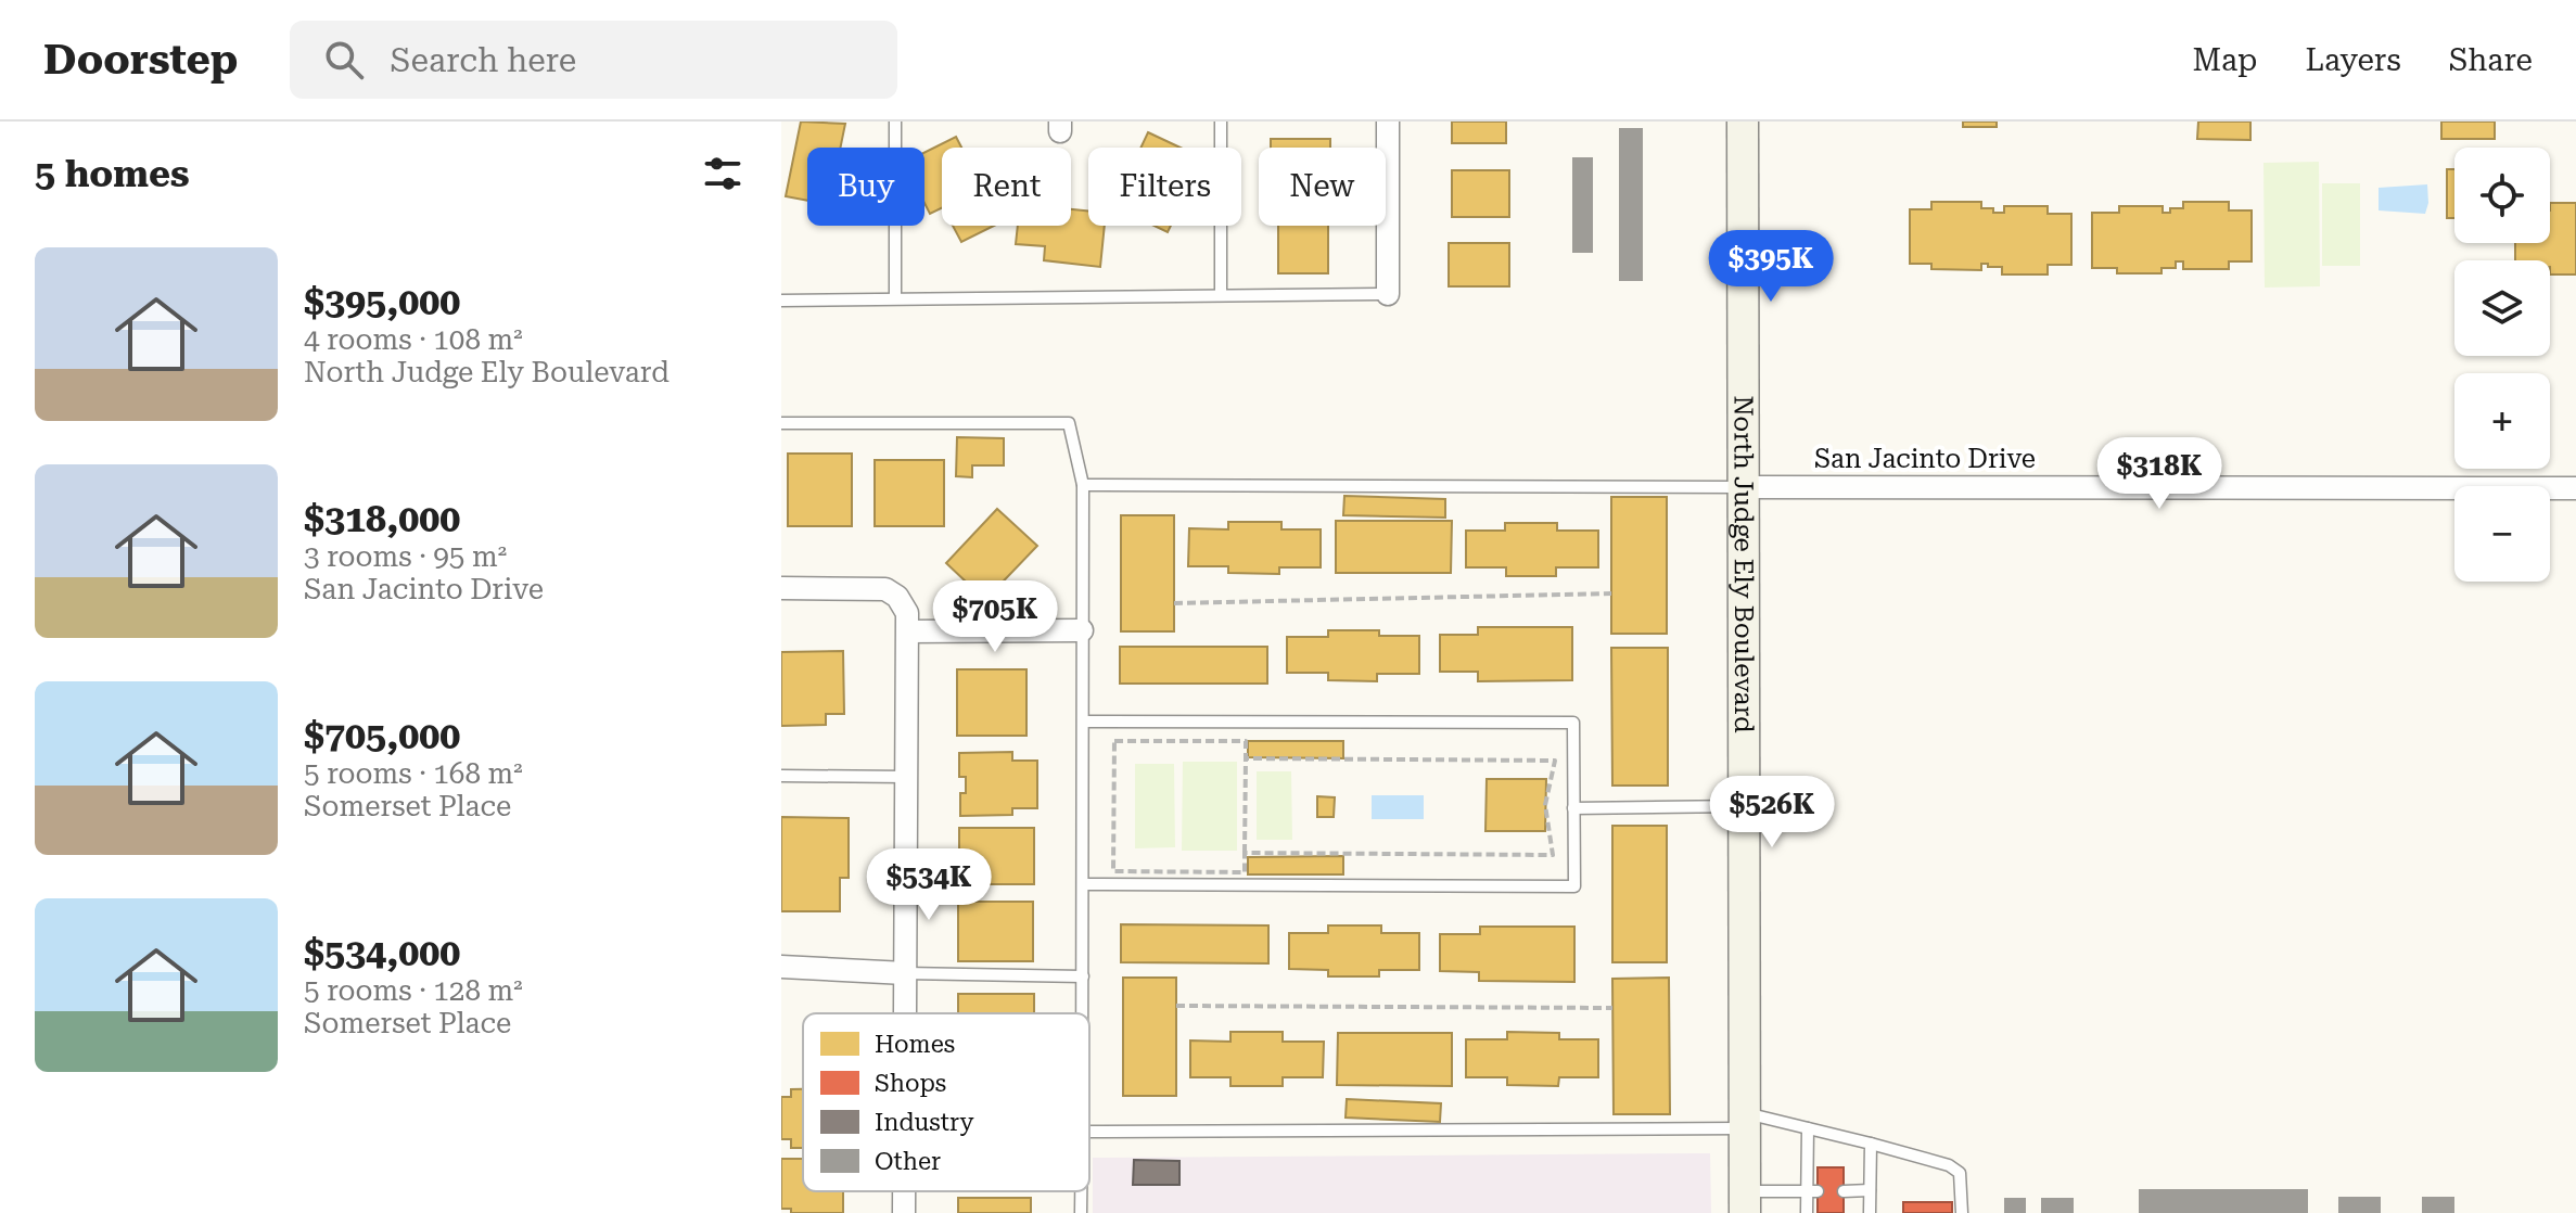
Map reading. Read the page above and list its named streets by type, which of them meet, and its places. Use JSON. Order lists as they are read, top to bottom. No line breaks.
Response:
{"streets":{"main road":["North Judge Ely Boulevard"],"street":["San Jacinto Drive"]},"crossings":[["San Jacinto Drive","North Judge Ely Boulevard"]],"legend":["Homes","Shops","Industry","Other"],"page":{"header":"Doorstep","search":"Search here","nav":["Map","Layers","Share"],"heading":"5 homes","map_buttons":["+","−"],"chip":["Buy","Rent","Filters","New"],"list":[{"name":"$395,000","note":"4 rooms · 108 m² · North Judge Ely Boulevard"},{"name":"$318,000","note":"3 rooms · 95 m² · San Jacinto Drive"},{"name":"$705,000","note":"5 rooms · 168 m² · Somerset Place"},{"name":"$534,000","note":"5 rooms · 128 m² · Somerset Place"}],"price":["$395K","$318K","$705K","$526K","$534K"]}}
